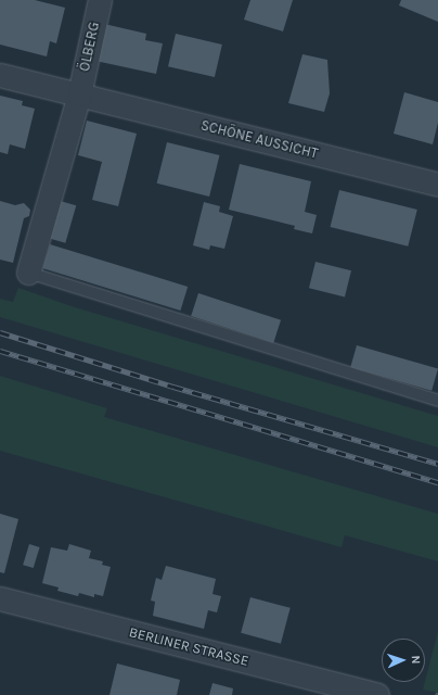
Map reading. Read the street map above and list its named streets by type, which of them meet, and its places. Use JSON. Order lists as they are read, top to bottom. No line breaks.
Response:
{"streets":{"street":["ÖLBERG","SCHÖNE AUSSICHT","BERLINER STRASSE"]},"crossings":[["ÖLBERG","SCHÖNE AUSSICHT"]],"north":"right"}
